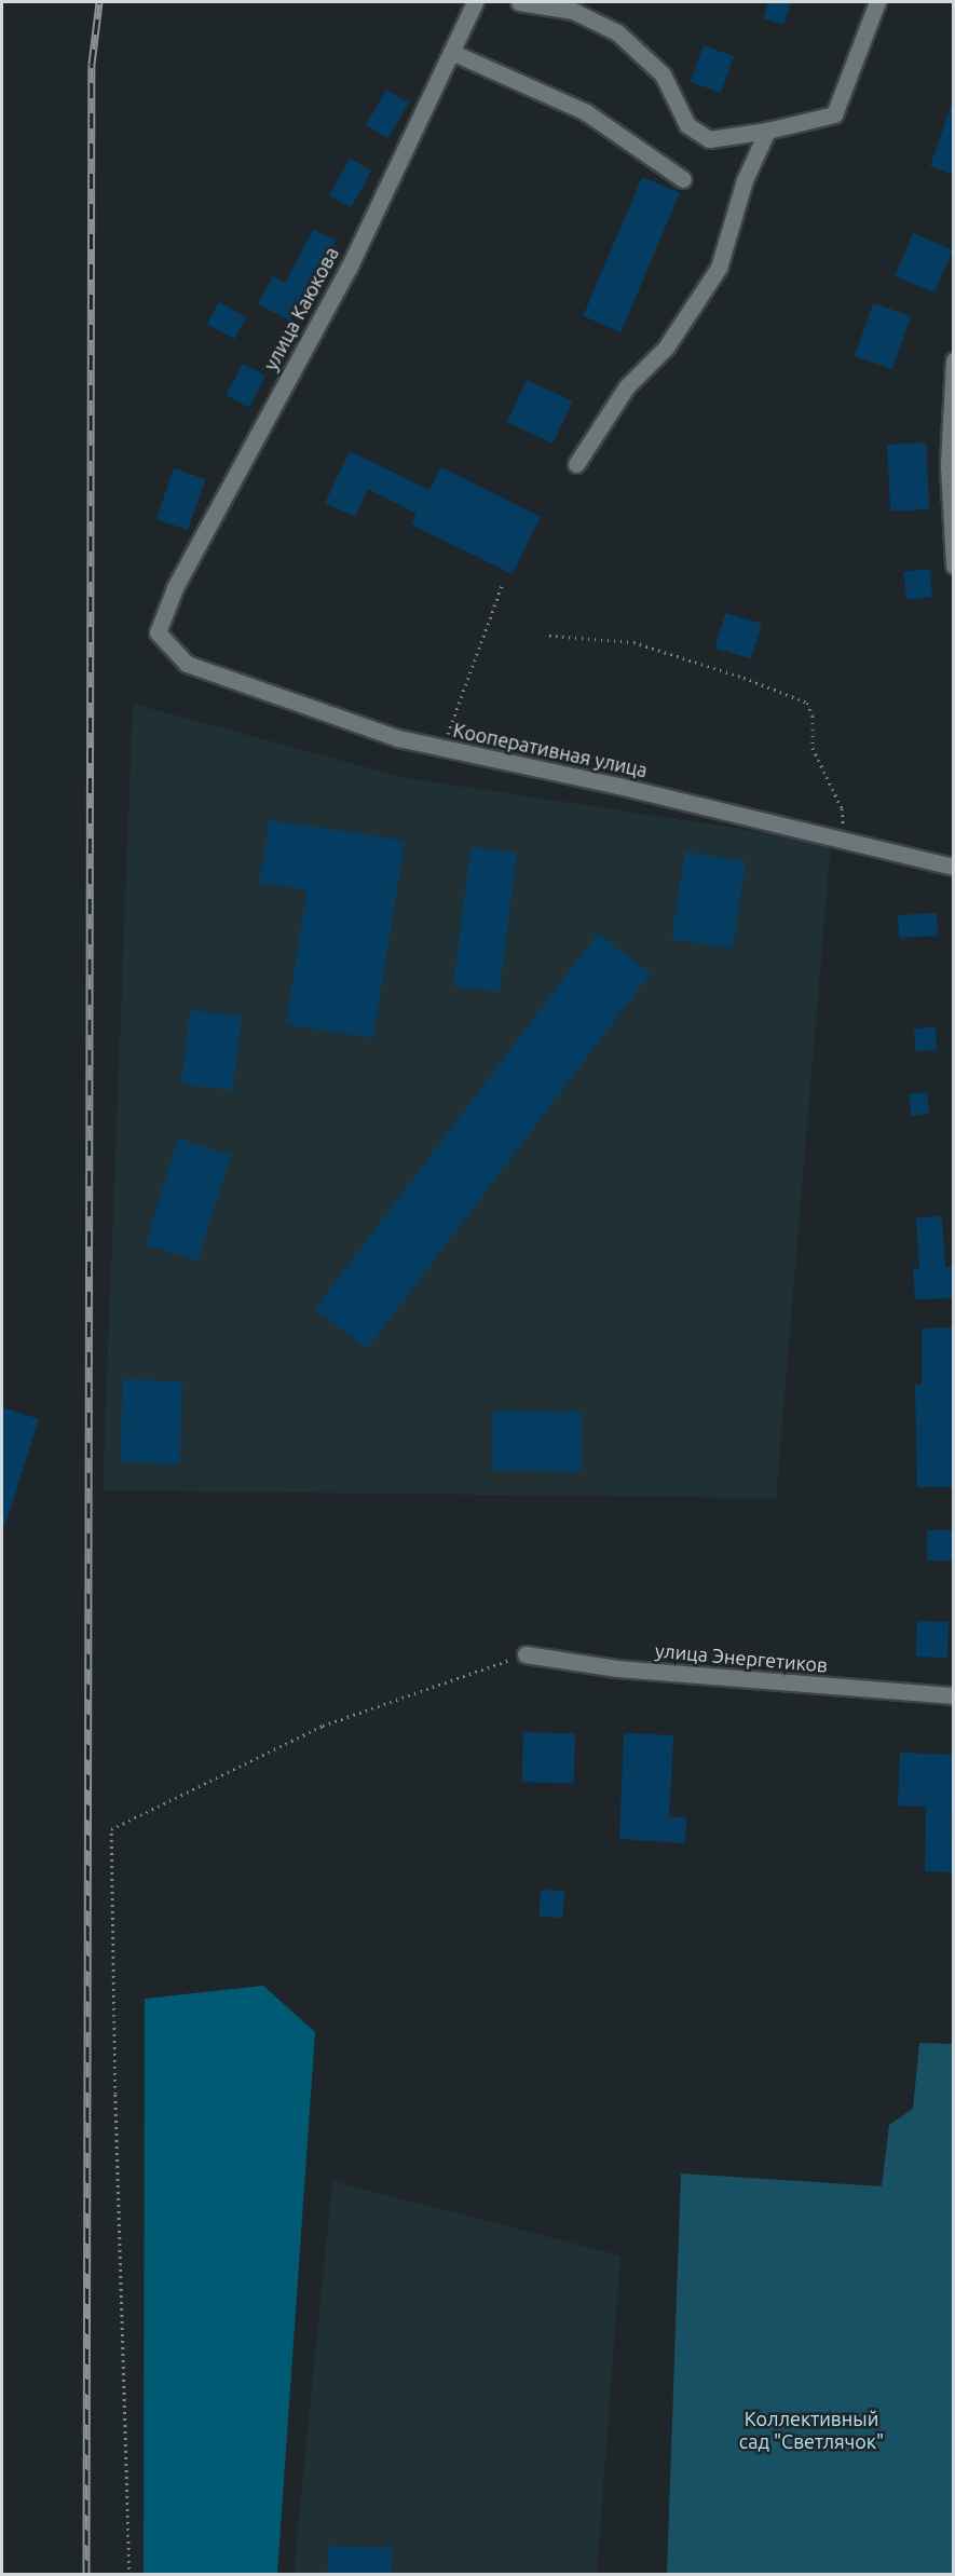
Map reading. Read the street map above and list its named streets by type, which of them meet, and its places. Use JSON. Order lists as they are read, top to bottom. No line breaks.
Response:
{"streets":{"street":["улица Каюкова","Кооперативная улица","улица Энергетиков"]},"crossings":[["улица Каюкова","Кооперативная улица"]],"parks":["Коллективный сад \"Светлячок\""]}
